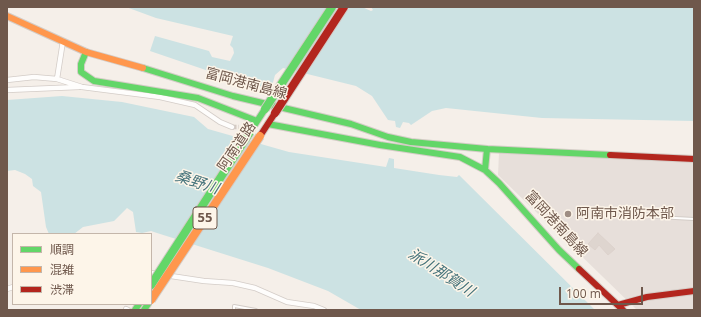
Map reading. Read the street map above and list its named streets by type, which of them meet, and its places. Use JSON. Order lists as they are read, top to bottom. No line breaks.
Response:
{"streets":{"main road":["富岡港南島線","阿南道路","55"]},"water":["桑野川","派川那賀川"],"places":["阿南市消防本部"],"legend":["順調","混雑","渋滞"],"scale_bar":"100 m"}
